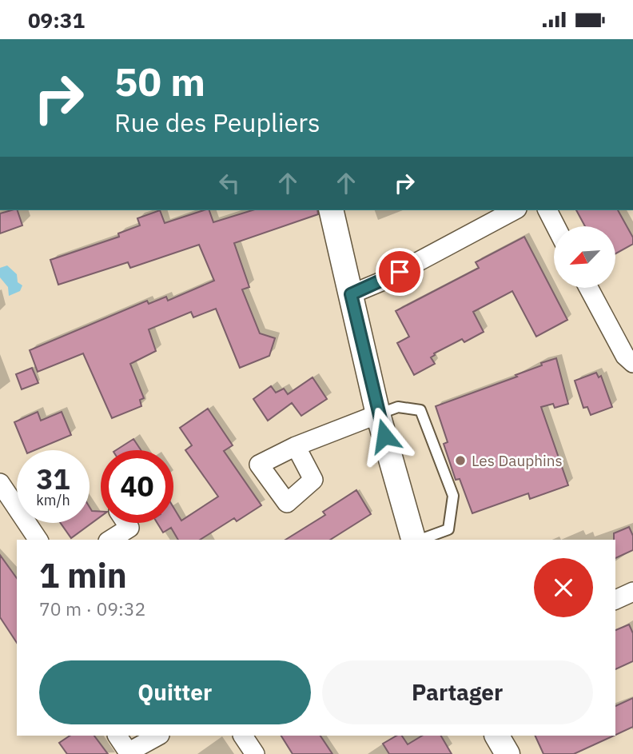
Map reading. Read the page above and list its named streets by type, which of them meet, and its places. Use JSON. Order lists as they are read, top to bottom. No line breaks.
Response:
{"places":["Les Dauphins"],"north":"bottom left","page":{"status":"09:31","turn":["50 m","Rue des Peupliers"],"speed":"31 km/h","limit":"40","heading":["1 min","70 m · 09:32"],"buttons":["Quitter","Partager"]}}
